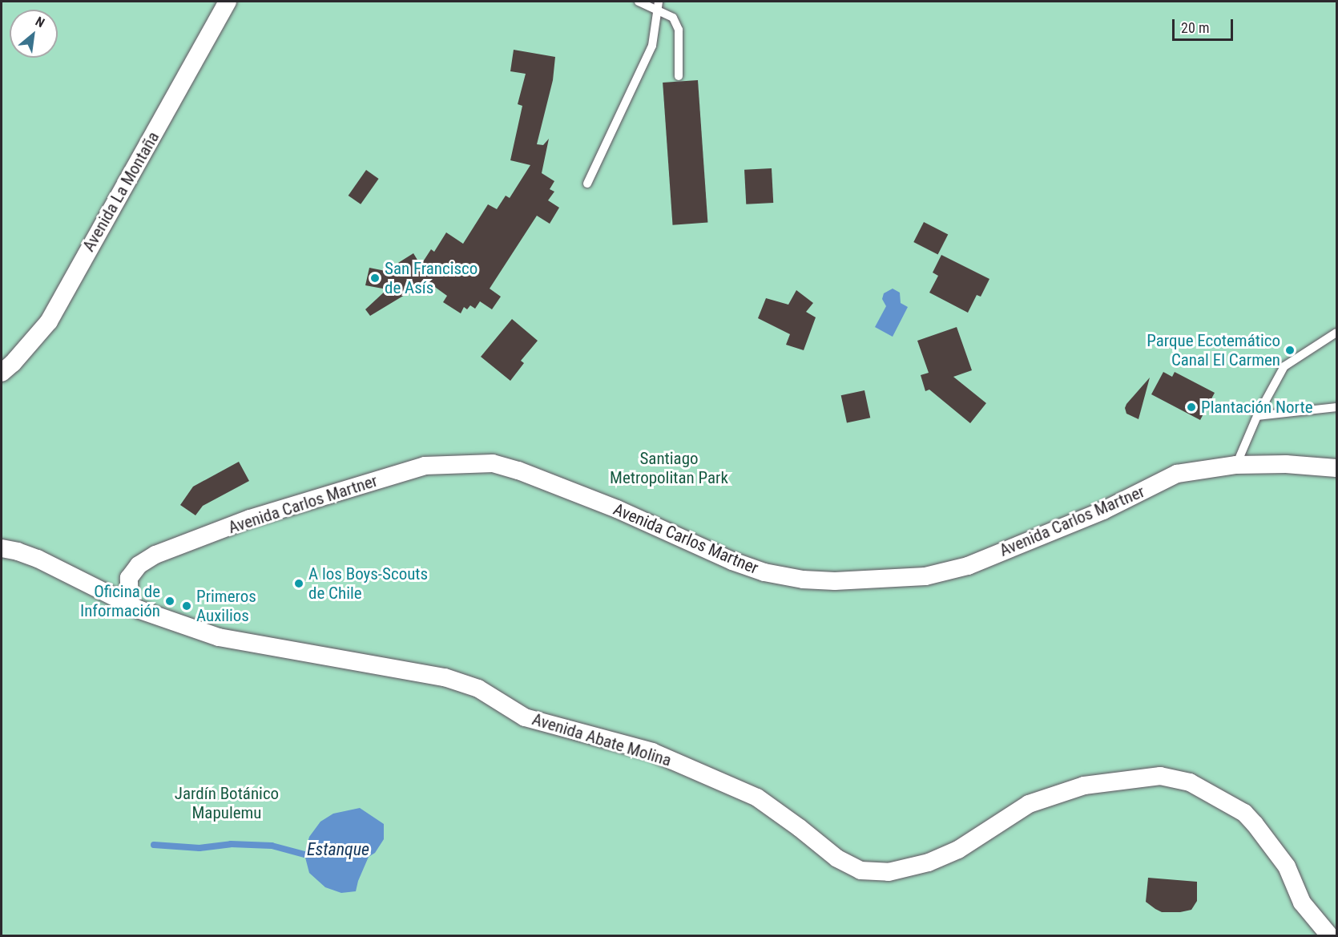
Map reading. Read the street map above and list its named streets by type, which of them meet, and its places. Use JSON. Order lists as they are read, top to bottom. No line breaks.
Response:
{"streets":{"street":["Avenida La Montaña","Avenida Carlos Martner","Avenida Abate Molina"]},"crossings":[["Avenida Carlos Martner","Avenida Abate Molina"]],"water":["Estanque"],"parks":["Santiago Metropolitan Park","Jardín Botánico Mapulemu"],"places":["San Francisco de Asís","Parque Ecotemático Canal El Carmen","Plantación Norte","A los Boys-Scouts de Chile","Oficina de Información","Primeros Auxilios"],"scale_bar":"20 m","north":"top right"}
